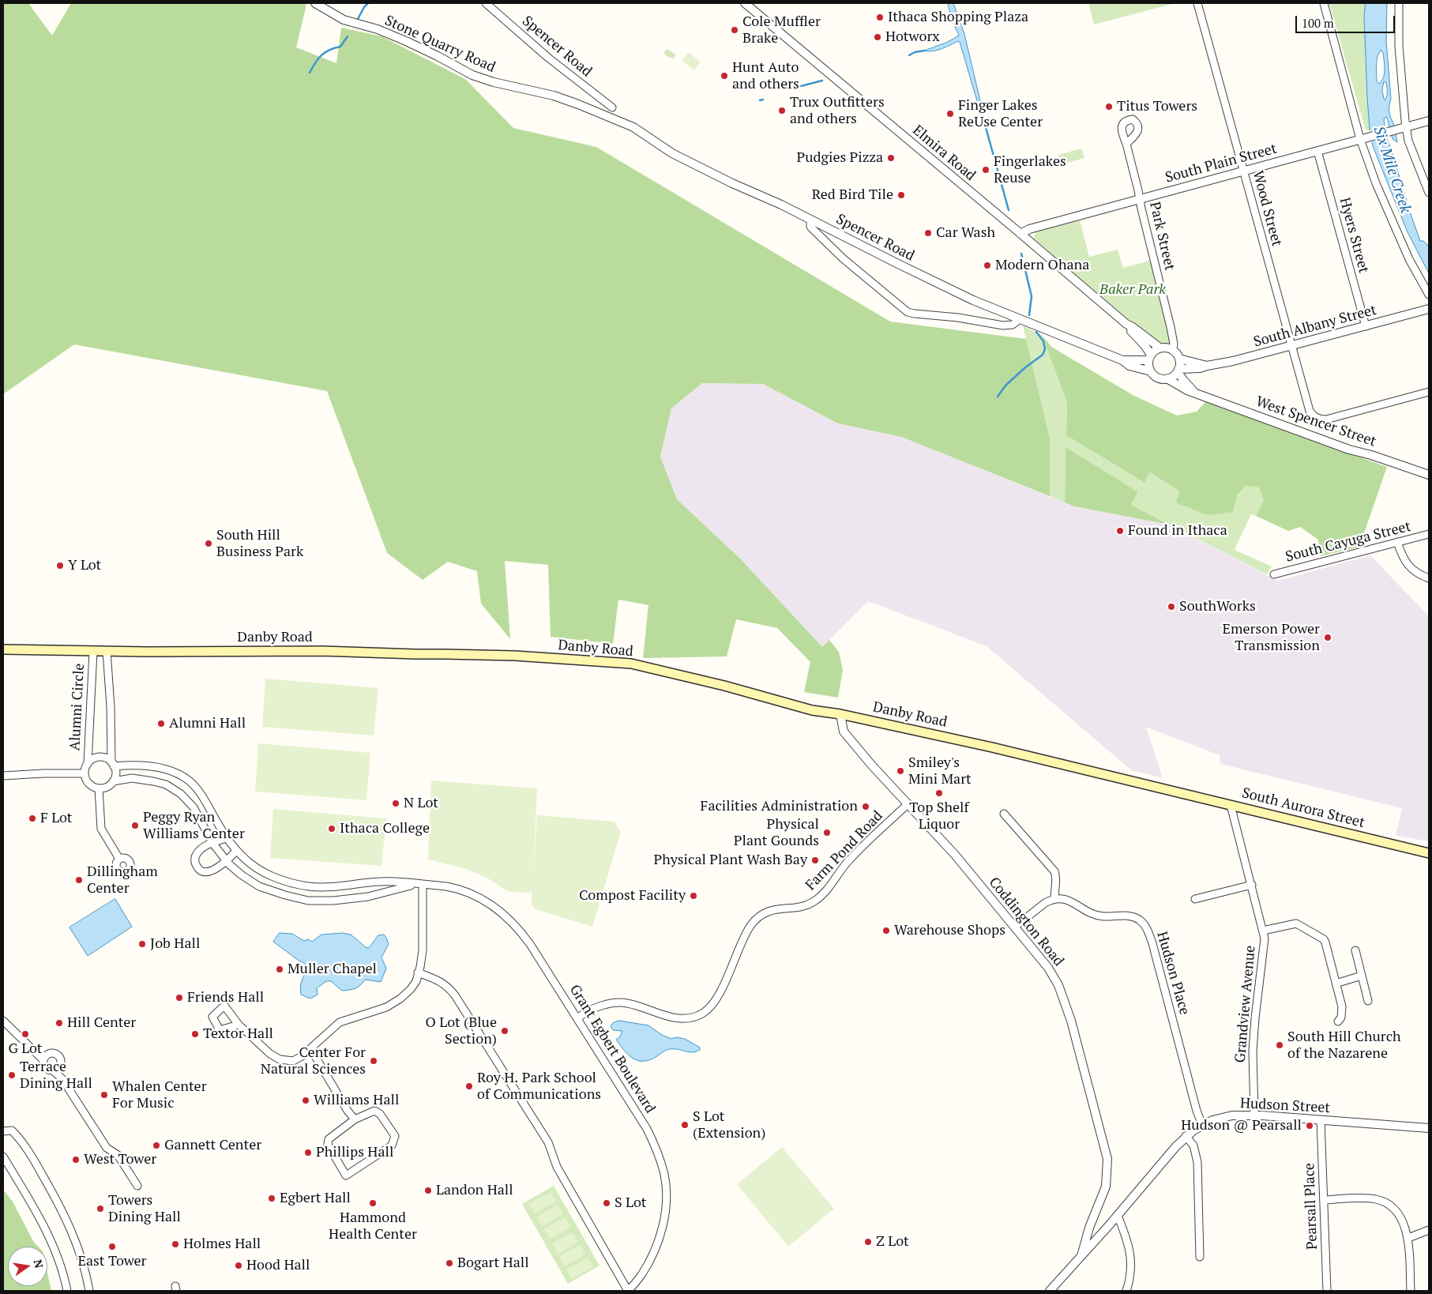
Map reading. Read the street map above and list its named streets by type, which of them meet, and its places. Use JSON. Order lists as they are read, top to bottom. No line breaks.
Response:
{"streets":{"main road":["Danby Road","South Aurora Street"],"street":["Stone Quarry Road","Spencer Road","Elmira Road","South Plain Street","Wood Street","Hyers Street","Park Street","South Albany Street","West Spencer Street","South Cayuga Street","Alumni Circle","Farm Pond Road","Coddington Road","Hudson Place","Grandview Avenue","Grant Egbert Boulevard","Hudson Street","Pearsall Place"]},"crossings":[["Stone Quarry Road","Spencer Road"],["Spencer Road","Elmira Road"],["Spencer Road","Park Street"],["Spencer Road","South Albany Street"],["Spencer Road","West Spencer Street"],["Elmira Road","South Plain Street"],["Elmira Road","Park Street"],["Elmira Road","South Albany Street"],["Elmira Road","West Spencer Street"],["South Plain Street","Wood Street"],["South Plain Street","Hyers Street"],["South Plain Street","Park Street"],["Wood Street","South Albany Street"],["Hyers Street","South Albany Street"],["Park Street","South Albany Street"],["Park Street","West Spencer Street"],["South Albany Street","West Spencer Street"],["Danby Road","Alumni Circle"],["Danby Road","South Aurora Street"],["Danby Road","Coddington Road"],["Alumni Circle","Grant Egbert Boulevard"],["South Aurora Street","Grandview Avenue"],["Farm Pond Road","Coddington Road"],["Farm Pond Road","Grant Egbert Boulevard"],["Coddington Road","Hudson Street"],["Hudson Place","Hudson Street"],["Grandview Avenue","Hudson Street"],["Hudson Street","Pearsall Place"]],"water":["Six Mile Creek"],"parks":["Baker Park"],"places":["Ithaca Shopping Plaza","Cole Muffler Brake","Hotworx","Hunt Auto and others","Titus Towers","Trux Outfitters and others","Finger Lakes ReUse Center","Pudgies Pizza","Fingerlakes Reuse","Red Bird Tile","Car Wash","Modern Ohana","Found in Ithaca","South Hill Business Park","Y Lot","SouthWorks","Emerson Power Transmission","Alumni Hall","Smiley's Mini Mart","Top Shelf Liquor","N Lot","Facilities Administration","F Lot","Peggy Ryan Williams Center","Ithaca College","Physical Plant Gounds","Physical Plant Wash Bay","Dillingham Center","Compost Facility","Warehouse Shops","Job Hall","Muller Chapel","Friends Hall","Hill Center","O Lot (Blue Section)","G Lot","Textor Hall","South Hill Church of the Nazarene","Center For Natural Sciences","Terrace Dining Hall","Roy H. Park School of Communications","Whalen Center For Music","Williams Hall","S Lot (Extension)","Hudson @ Pearsall","Gannett Center","Phillips Hall","West Tower","Landon Hall","Egbert Hall","Hammond Health Center","S Lot","Towers Dining Hall","Z Lot","Holmes Hall","East Tower","Bogart Hall","Hood Hall"],"scale_bar":"100 m","north":"right"}
